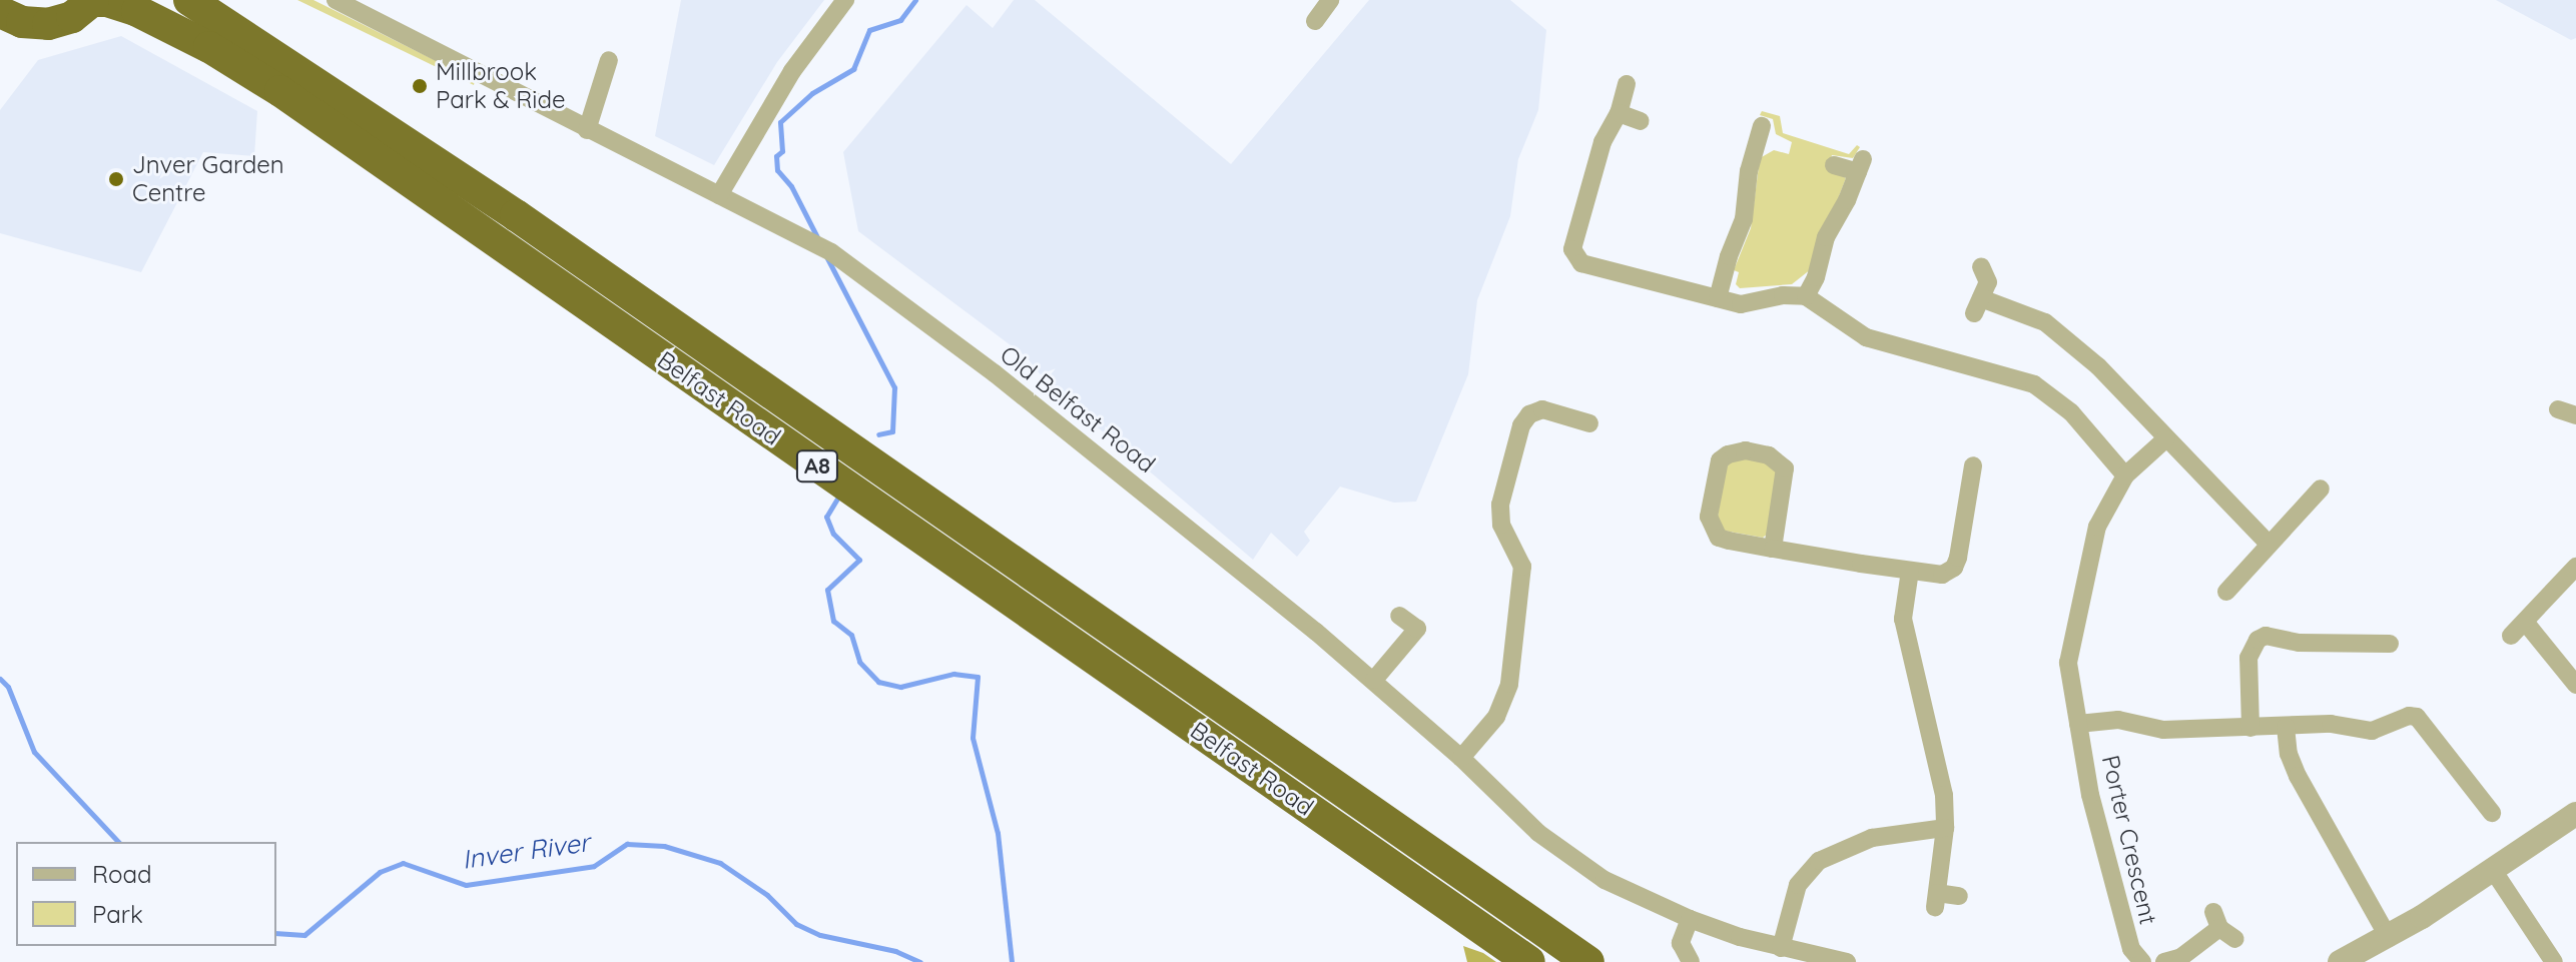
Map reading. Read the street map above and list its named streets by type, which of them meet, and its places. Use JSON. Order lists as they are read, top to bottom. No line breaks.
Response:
{"streets":{"highway":["Belfast Road","A8"],"street":["Old Belfast Road","Porter Crescent"]},"crossings":[["Belfast Road","A8"]],"water":["Inver River"],"places":["Millbrook Park & Ride","Jnver Garden Centre"],"legend":["Road","Park"]}
